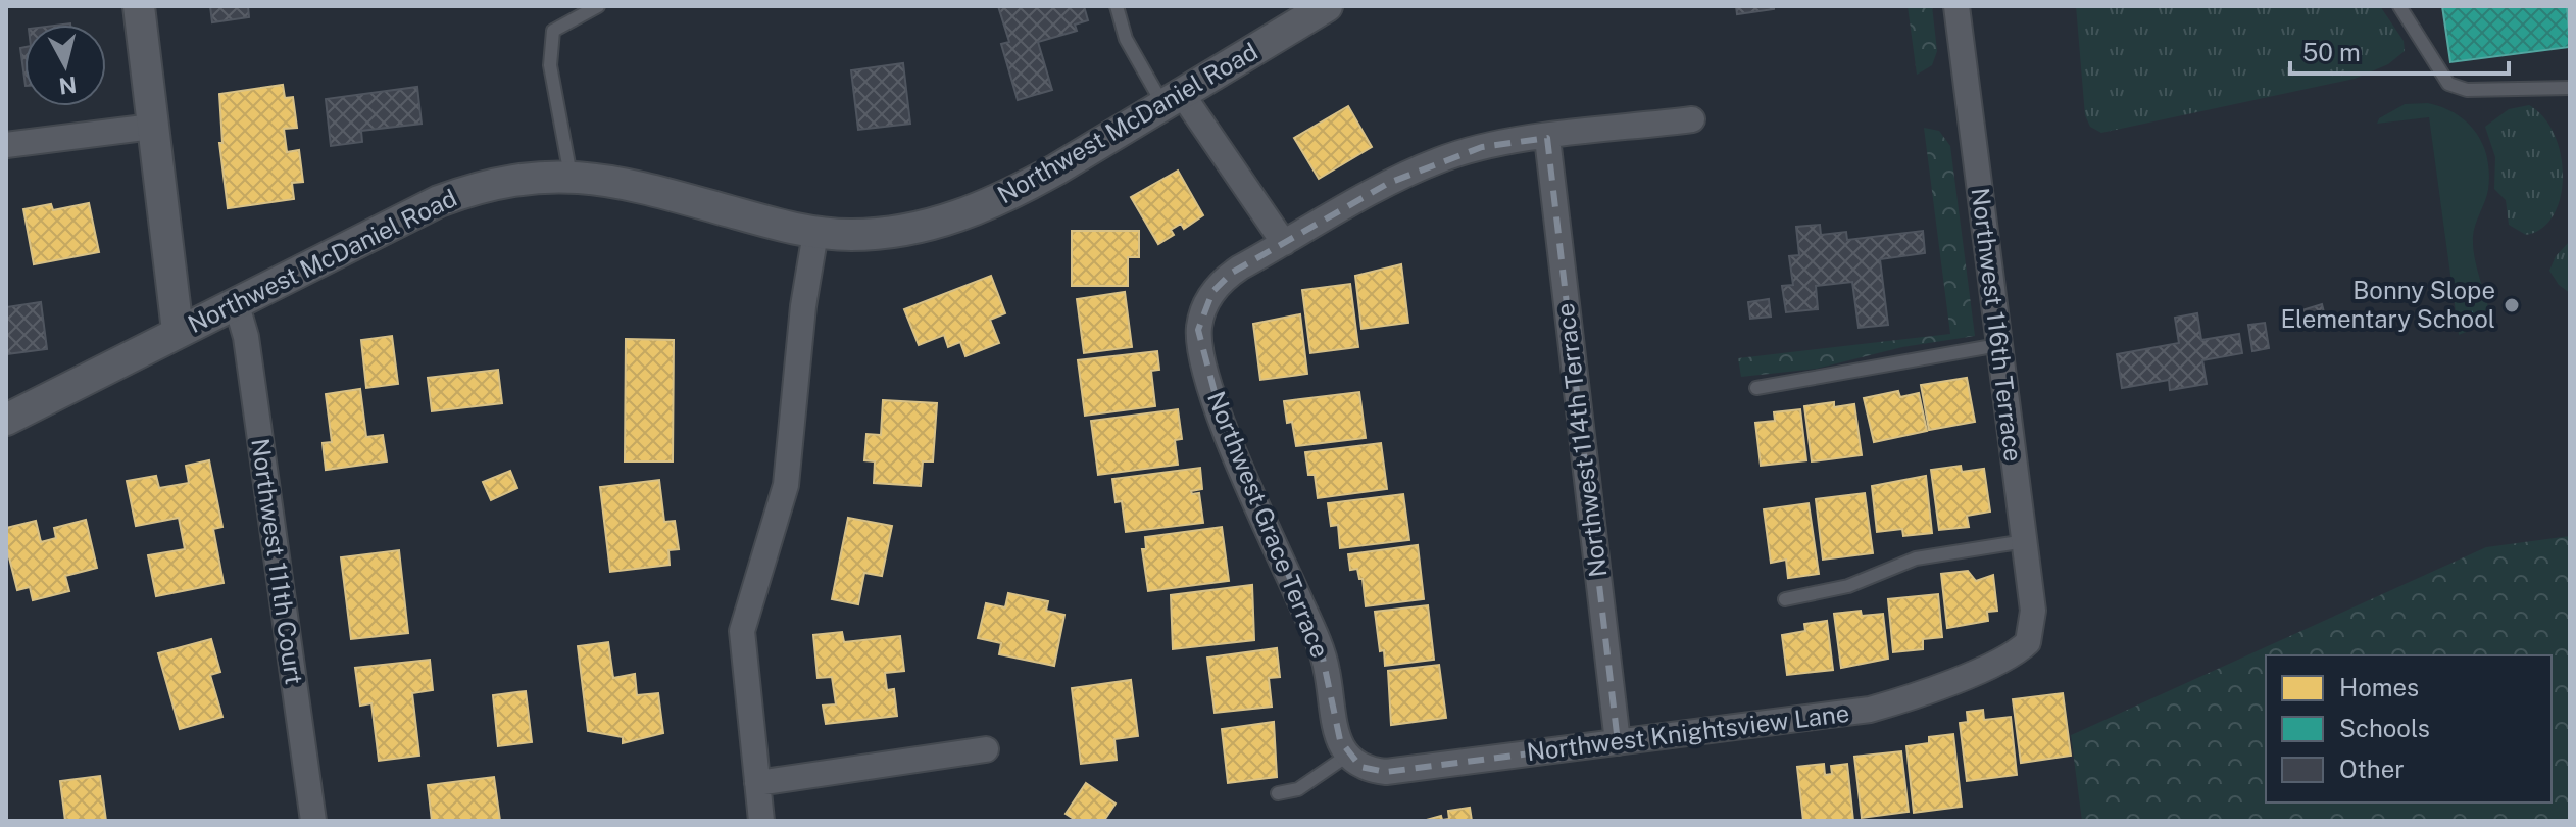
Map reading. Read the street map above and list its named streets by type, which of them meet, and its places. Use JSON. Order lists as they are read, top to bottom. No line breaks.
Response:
{"streets":{"street":["Northwest McDaniel Road","Northwest 116th Terrace","Northwest 114th Terrace","Northwest Grace Terrace","Northwest 111th Court","Northwest Knightsview Lane"]},"crossings":[["Northwest McDaniel Road","Northwest 111th Court"],["Northwest 116th Terrace","Northwest Knightsview Lane"],["Northwest 114th Terrace","Northwest Knightsview Lane"],["Northwest Grace Terrace","Northwest Knightsview Lane"]],"places":["Bonny Slope Elementary School"],"legend":["Homes","Schools","Other"],"scale_bar":"50 m","north":"bottom"}
